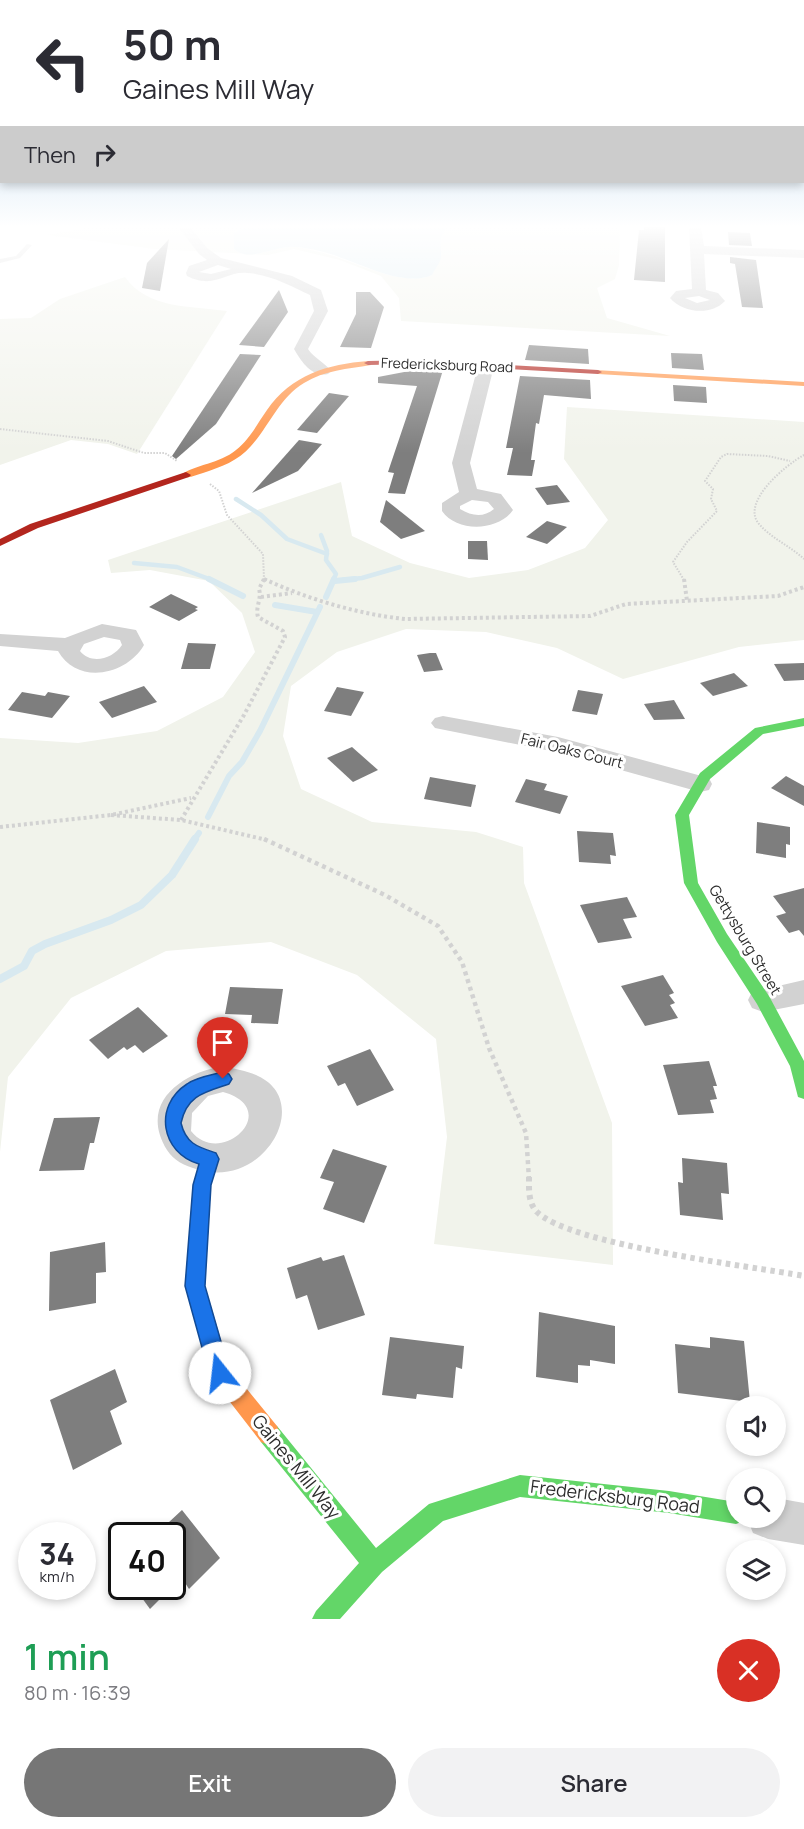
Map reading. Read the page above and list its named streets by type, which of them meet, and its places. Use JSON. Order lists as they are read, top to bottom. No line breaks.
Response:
{"streets":{"street":["Fredericksburg Road","Fair Oaks Court","Gettysburg Street","Gaines Mill Way"]},"crossings":[["Fredericksburg Road","Gaines Mill Way"],["Fair Oaks Court","Gettysburg Street"]],"page":{"turn":["50 m","Gaines Mill Way"],"then":"Then","speed":"34 km/h","limit":"40","heading":["1 min","80 m · 16:39"],"buttons":["Exit","Share"]}}
